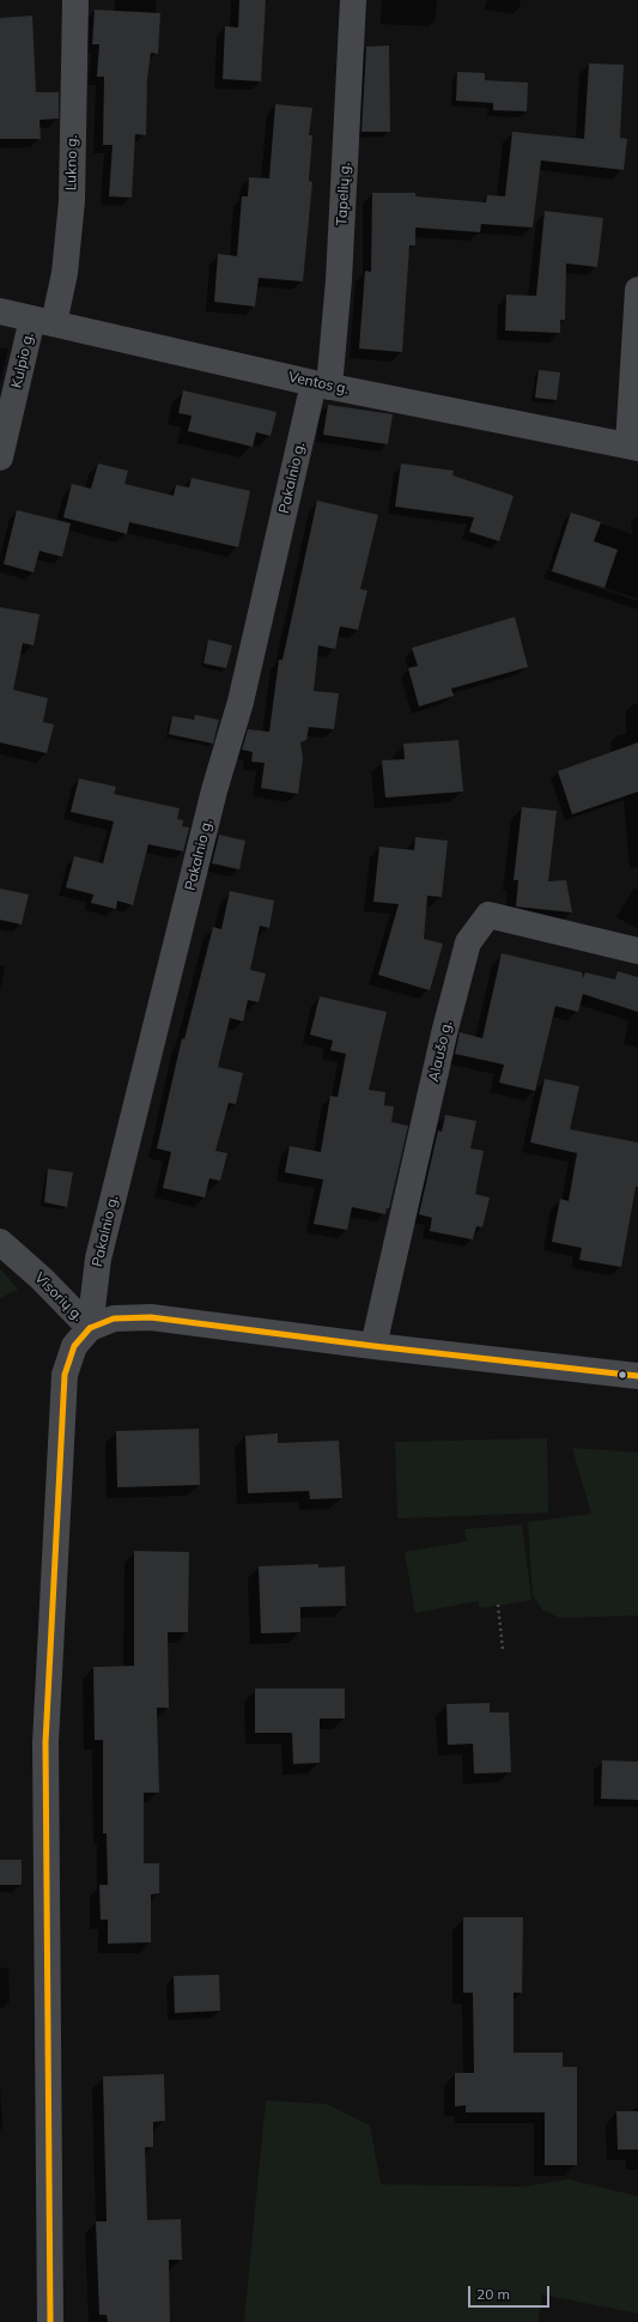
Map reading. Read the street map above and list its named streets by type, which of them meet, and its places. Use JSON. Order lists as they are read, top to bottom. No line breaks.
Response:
{"streets":{"street":["Lukno g.","Tapelių g.","Kulpio g.","Ventos g.","Pakalnio g.","Alaušo g.","Visorių g."]},"crossings":[["Lukno g.","Kulpio g."],["Lukno g.","Ventos g."],["Tapelių g.","Ventos g."],["Tapelių g.","Pakalnio g."],["Kulpio g.","Ventos g."],["Ventos g.","Pakalnio g."],["Pakalnio g.","Visorių g."],["Alaušo g.","Visorių g."]],"scale_bar":"20 m"}
